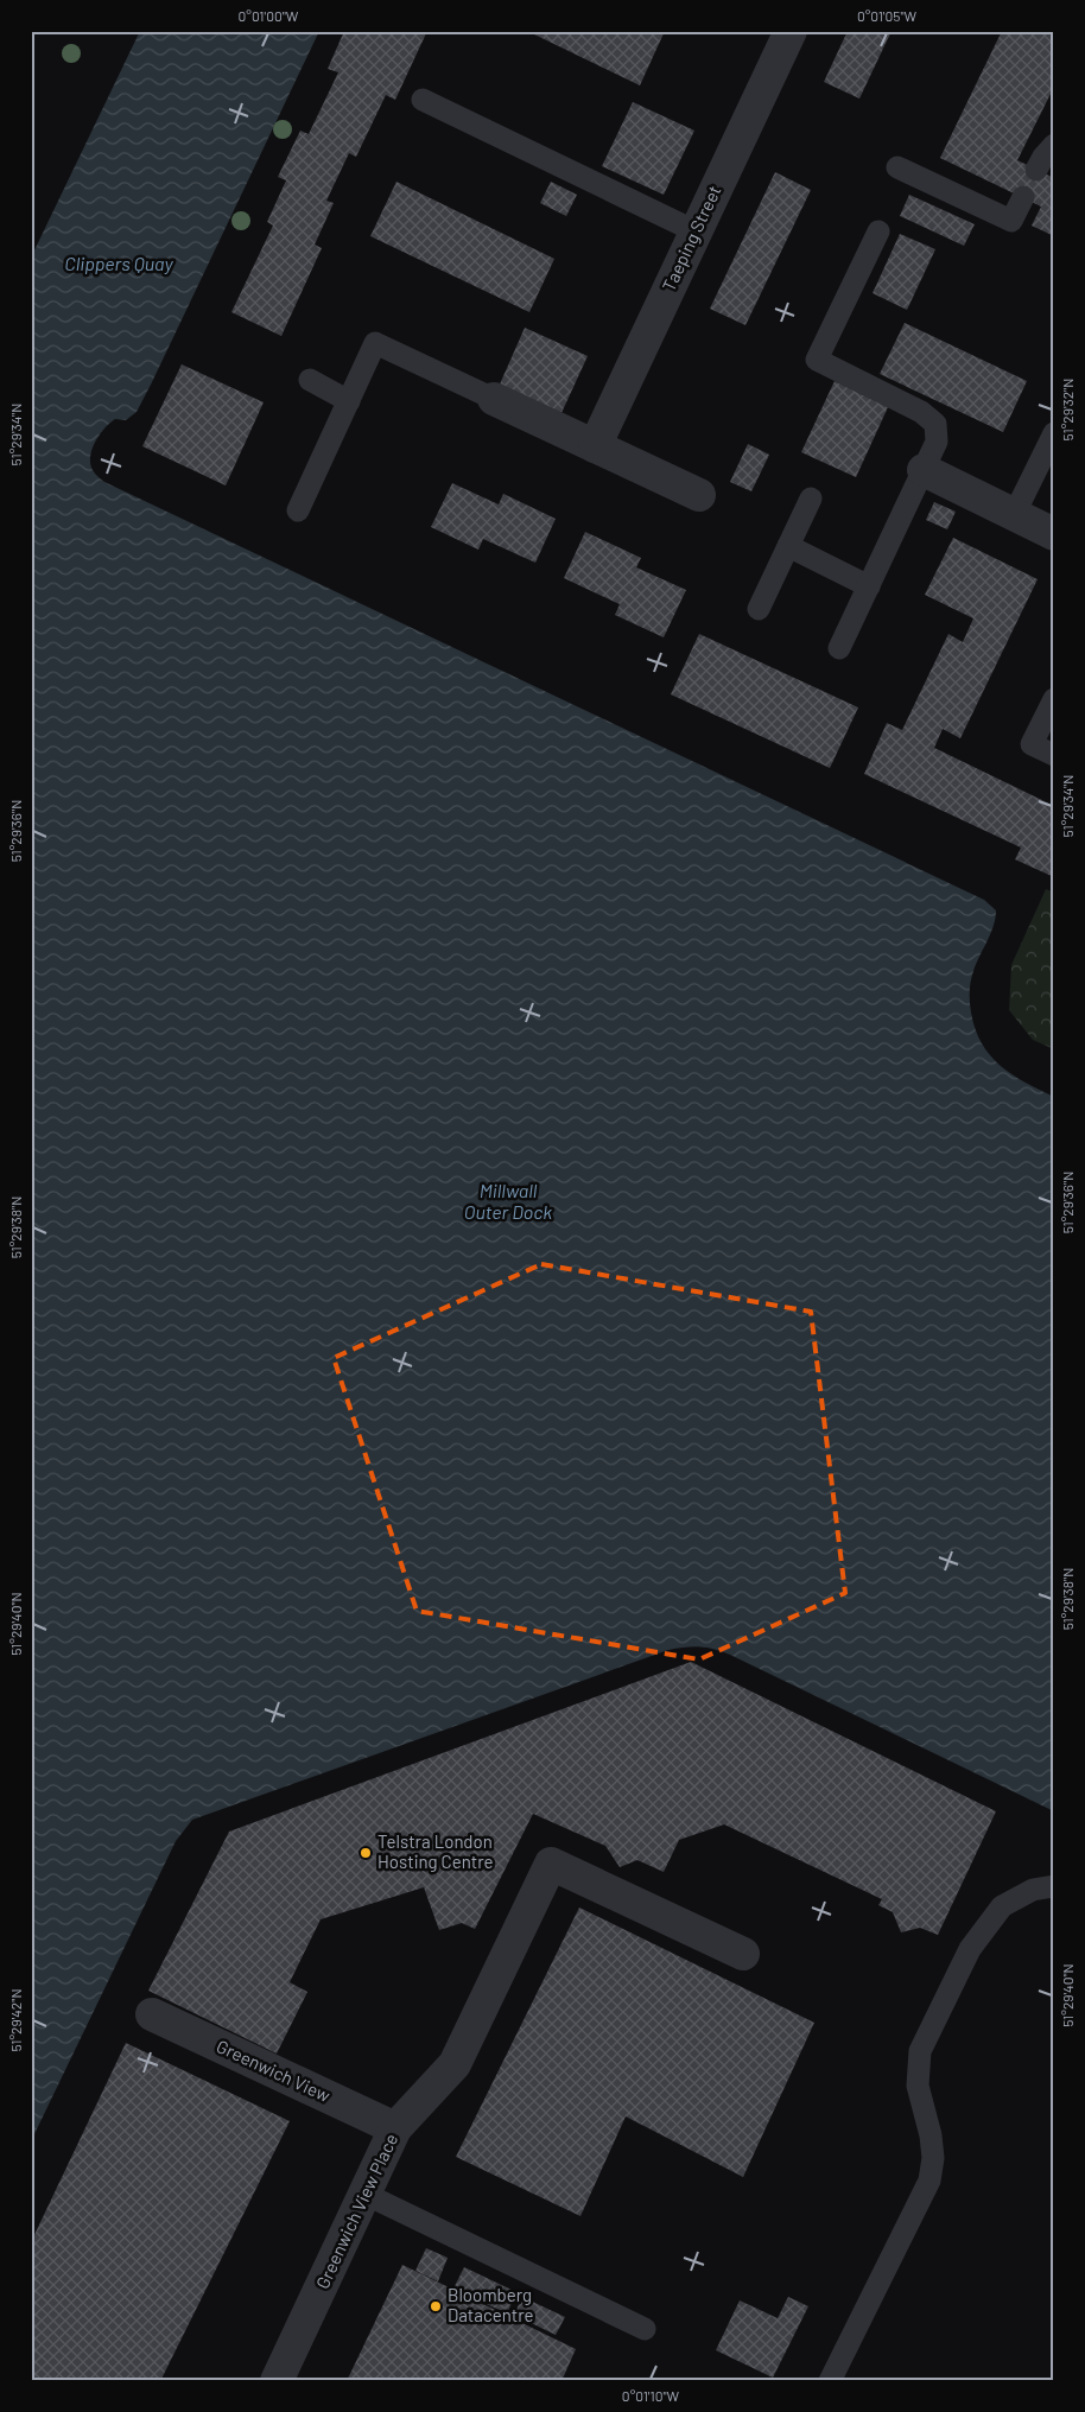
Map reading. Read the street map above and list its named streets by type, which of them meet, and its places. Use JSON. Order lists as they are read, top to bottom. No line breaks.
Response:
{"streets":{"street":["Taeping Street","Greenwich View","Greenwich View Place"]},"crossings":[["Greenwich View","Greenwich View Place"]],"water":["Clippers Quay","Millwall Outer Dock"],"places":["Telstra London Hosting Centre","Bloomberg Datacentre"],"coordinates":["0°01'00\"W","0°01'05\"W","51°29'32\"N","51°29'34\"N","51°29'36\"N","51°29'38\"N","51°29'40\"N","51°29'42\"N","0°01'10\"W"]}
